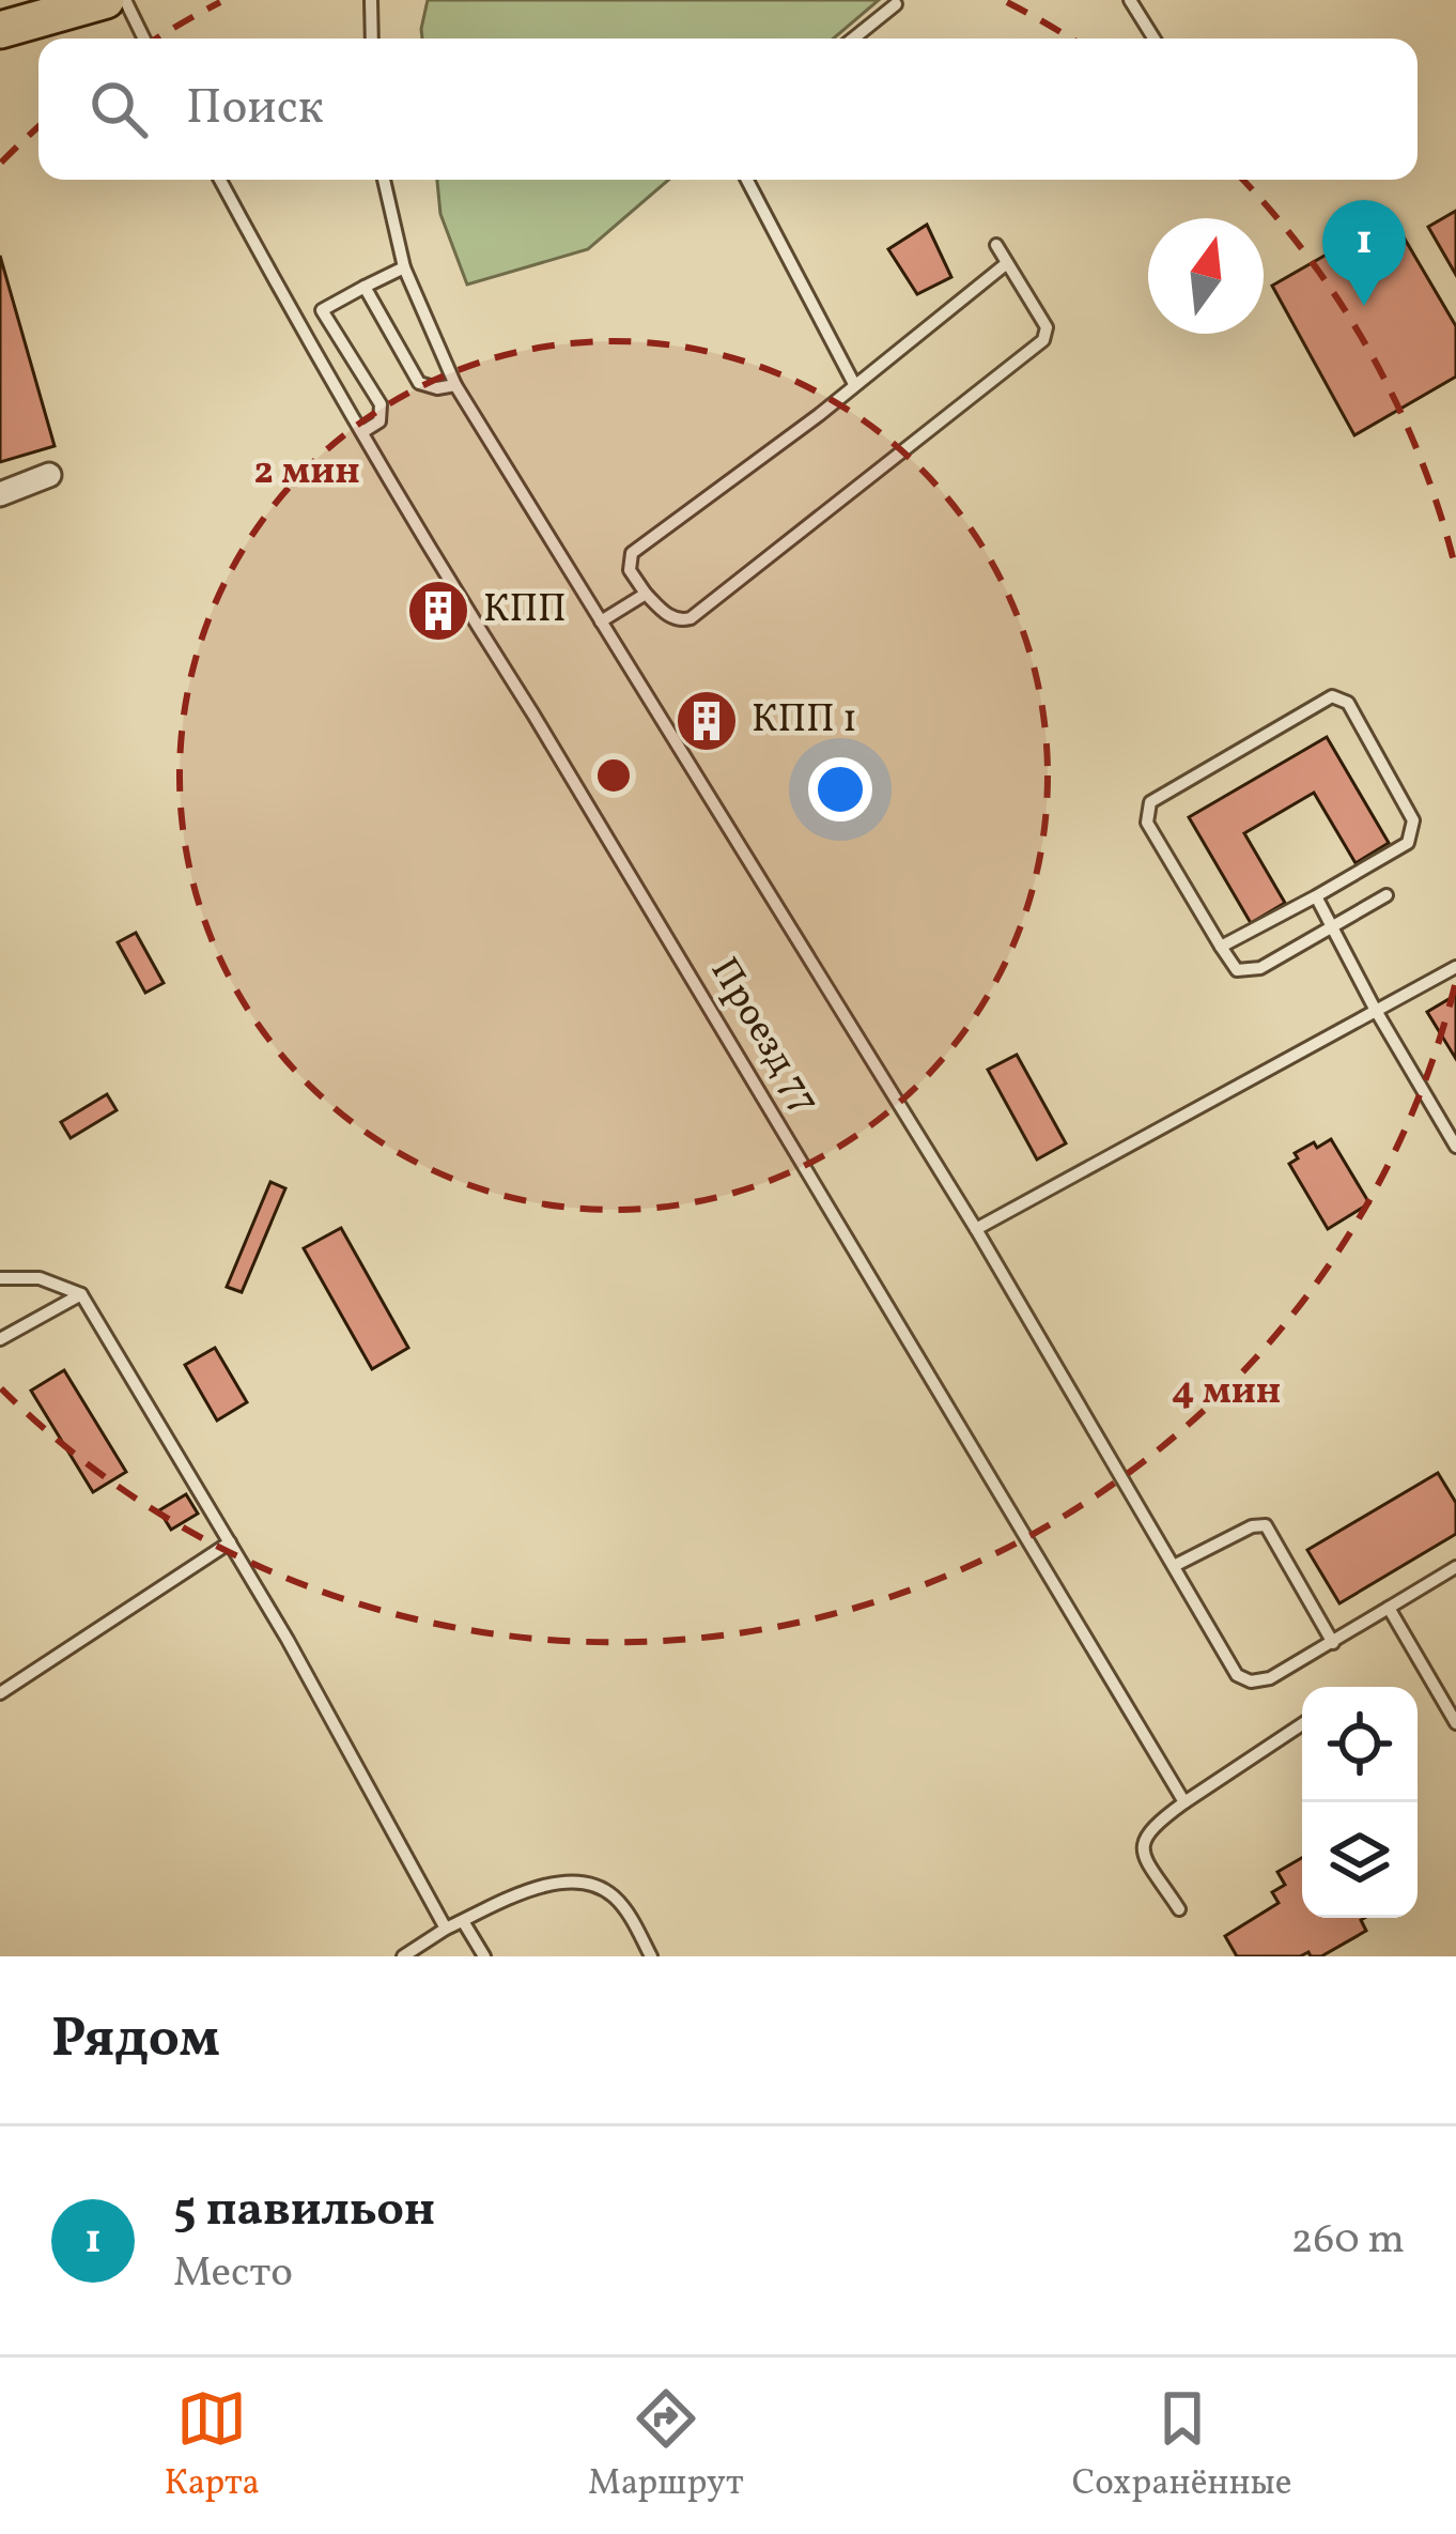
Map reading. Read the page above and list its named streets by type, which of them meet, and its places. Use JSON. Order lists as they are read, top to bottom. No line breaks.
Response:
{"streets":{"lane":["Проезд 77"]},"places":{"building":["КПП","КПП 1"]},"north":"top","page":{"search":"Поиск","pins":"1","heading":"Рядом","list":[{"mark":"1","name":"5 павильон","note":"Место","value":"260 m"}],"nav":["Карта","Маршрут","Сохранённые"]},"rings":["2 мин","4 мин"]}
